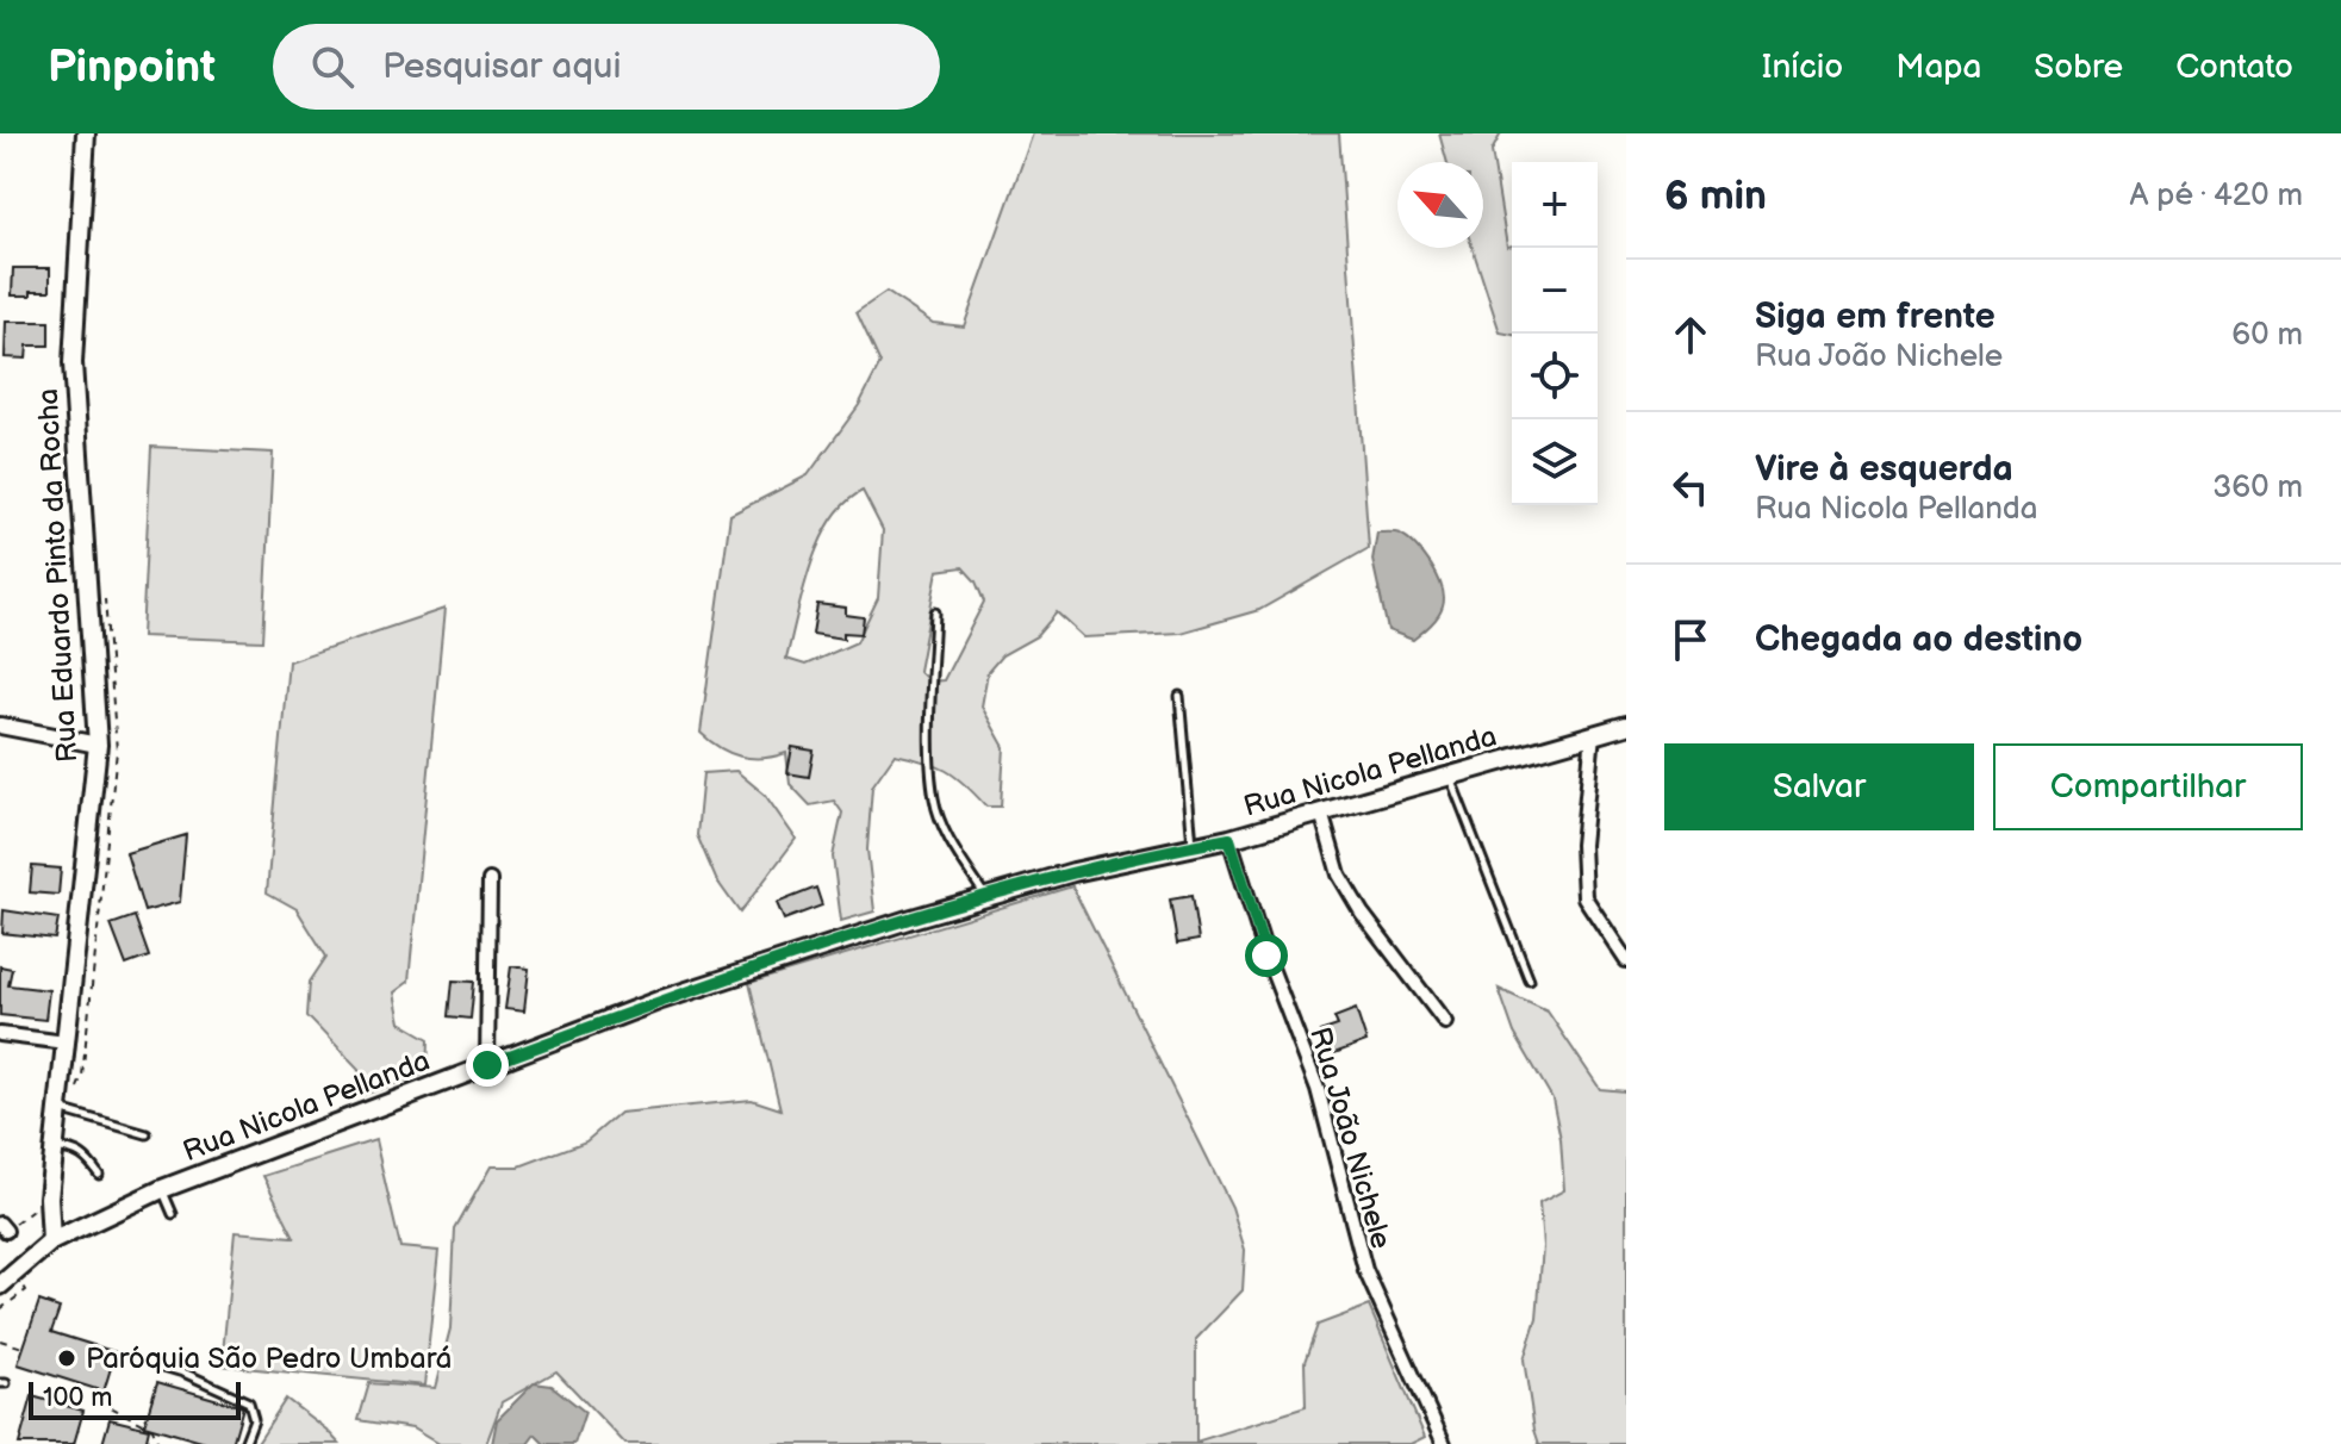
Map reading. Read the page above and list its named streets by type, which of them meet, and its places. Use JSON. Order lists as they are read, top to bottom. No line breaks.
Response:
{"streets":{"main road":["Rua Eduardo Pinto da Rocha","Rua Nicola Pellanda"],"street":["Rua João Nichele"]},"crossings":[["Rua Eduardo Pinto da Rocha","Rua Nicola Pellanda"],["Rua Nicola Pellanda","Rua João Nichele"]],"places":["Paróquia São Pedro Umbará"],"scale_bar":"100 m","north":"top left","page":{"header":"Pinpoint","search":"Pesquisar aqui","nav":["Início","Mapa","Sobre","Contato"],"heading":["6 min","A pé · 420 m"],"map_buttons":["+","−"],"list":[["Siga em frente","Rua João Nichele","60 m"],["Vire à esquerda","Rua Nicola Pellanda","360 m"],"Chegada ao destino"],"buttons":["Salvar","Compartilhar"],"scale":"100 m"}}
